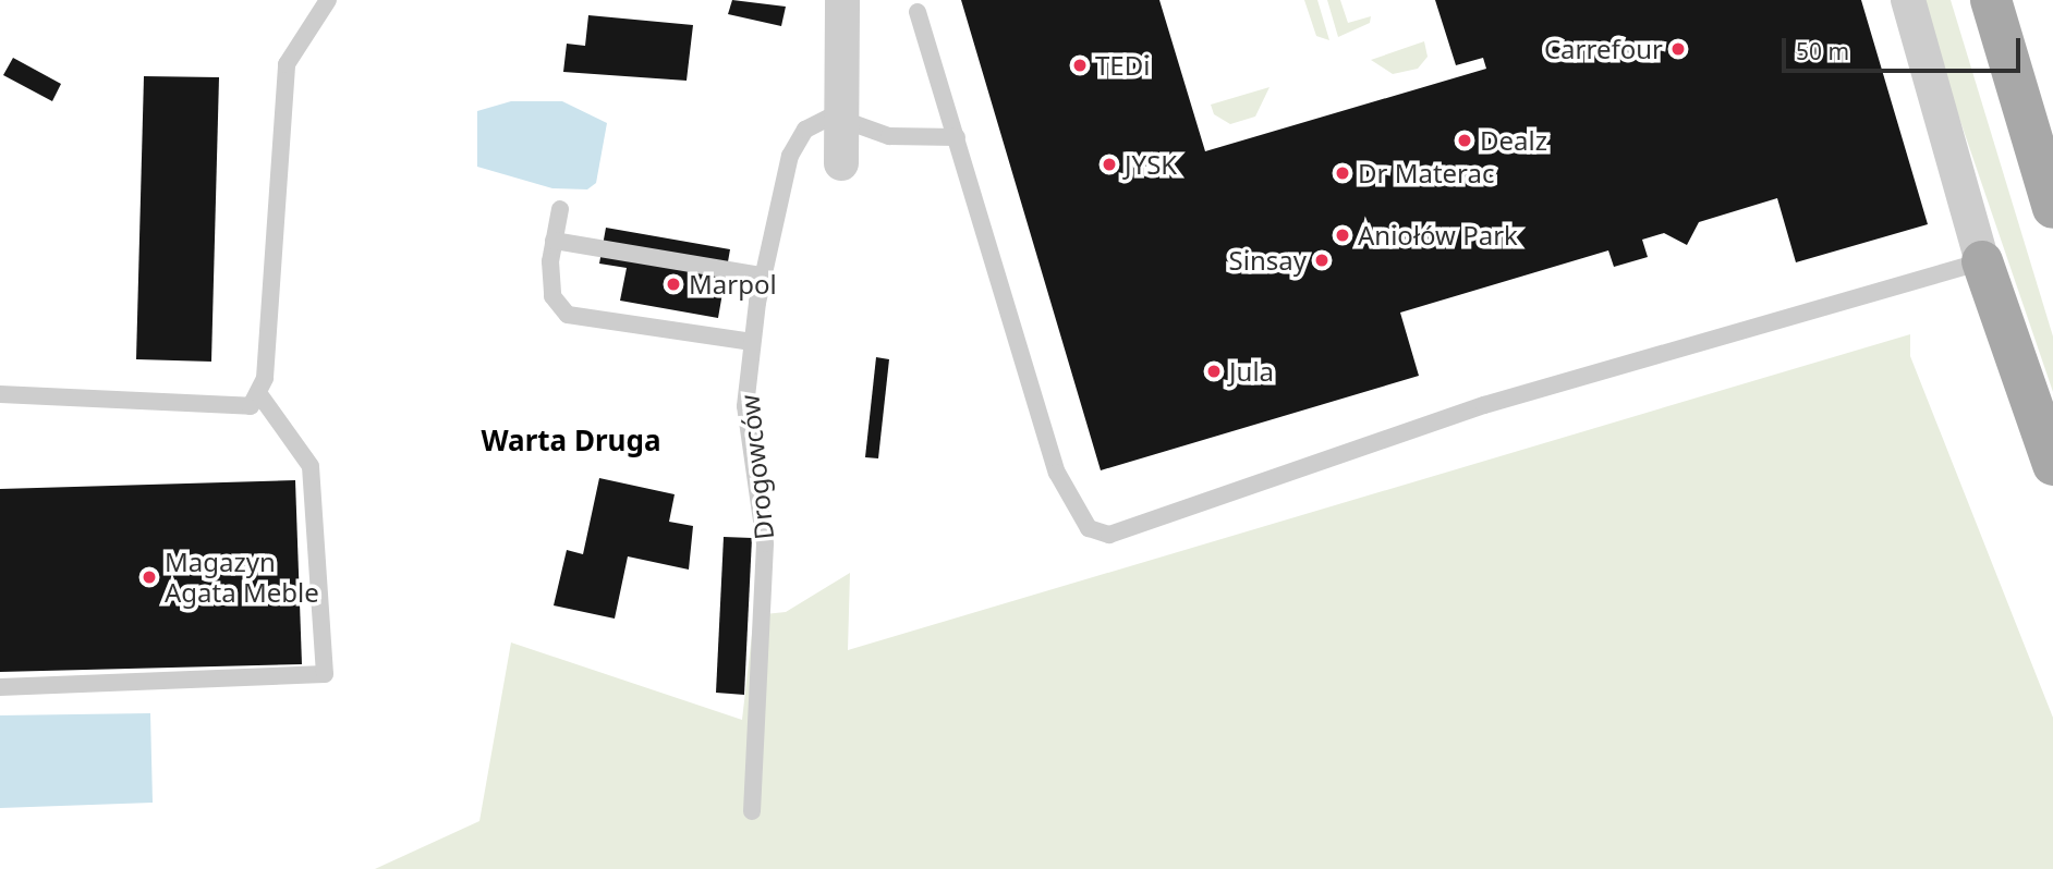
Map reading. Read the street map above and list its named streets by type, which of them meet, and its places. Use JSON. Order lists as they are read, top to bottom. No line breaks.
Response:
{"streets":{"lane":["Drogowców"]},"districts":["Warta Druga"],"places":["Carrefour","TEDi","Dealz","JYSK","Dr Materac","Aniołów Park","Sinsay","Marpol","Jula","Magazyn Agata Meble"],"scale_bar":"50 m"}
